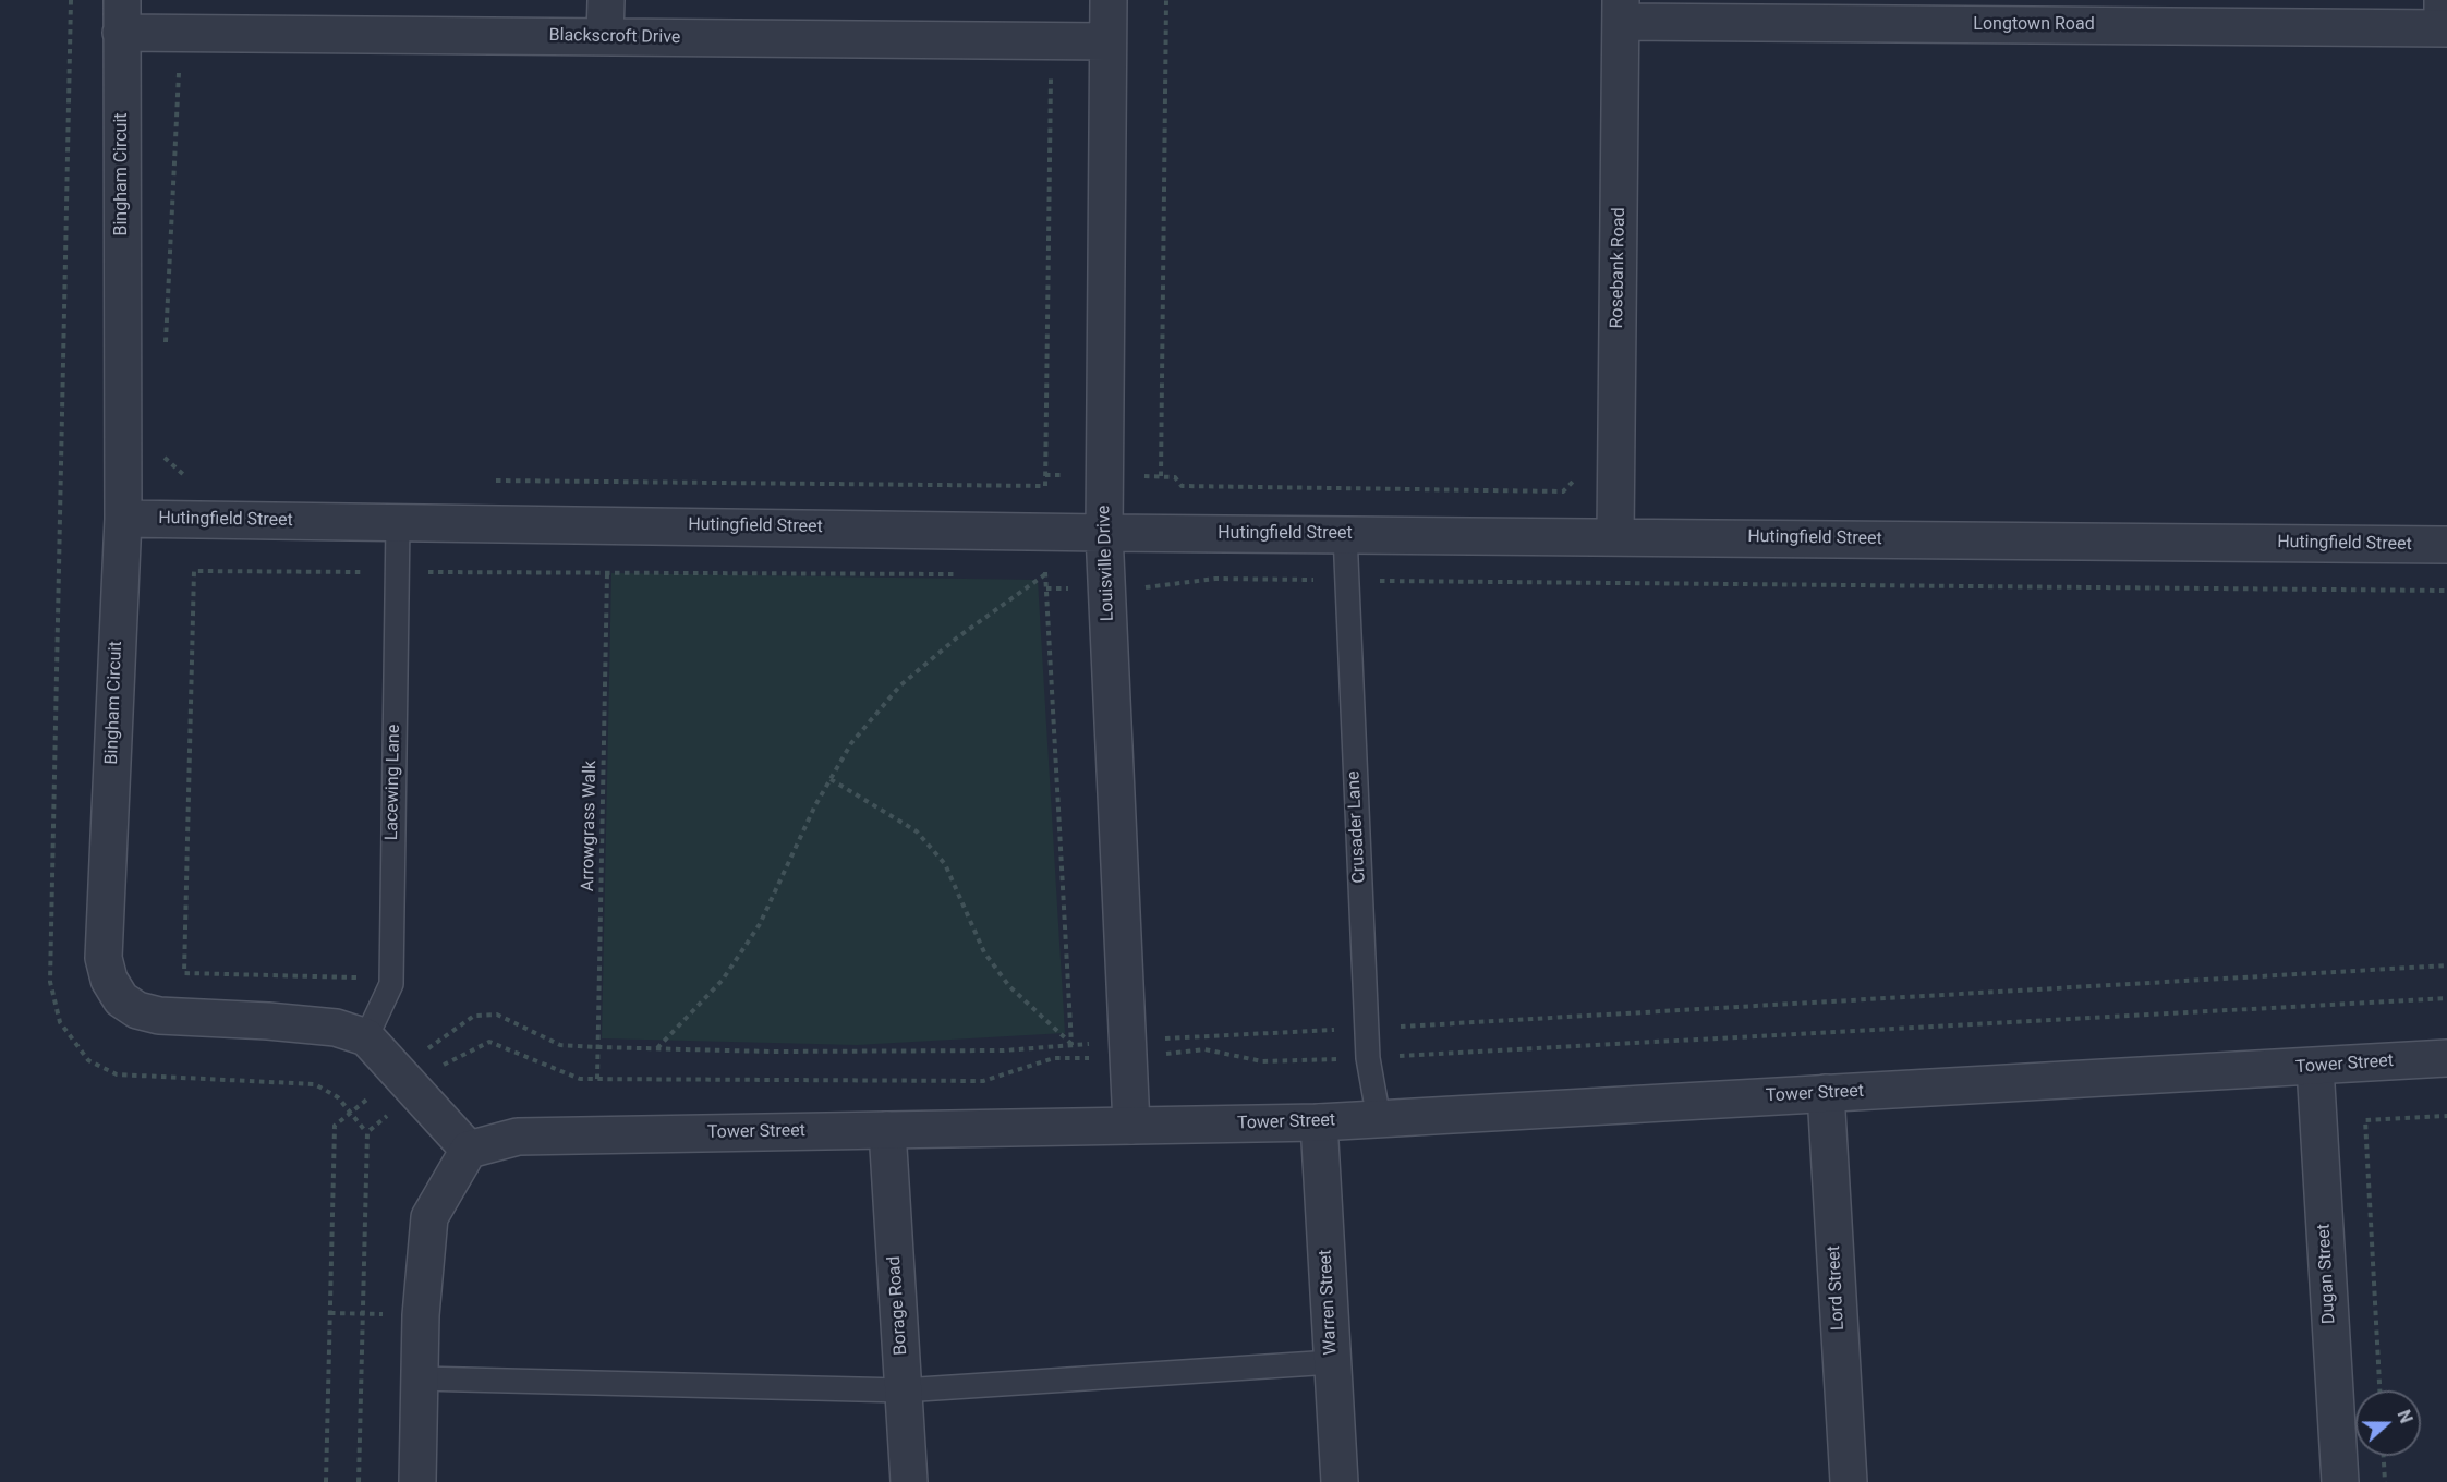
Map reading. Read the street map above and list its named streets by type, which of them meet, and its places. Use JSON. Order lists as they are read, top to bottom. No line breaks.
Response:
{"streets":{"street":["Longtown Road","Blackscroft Drive","Bingham Circuit","Rosebank Road","Hutingfield Street","Louisville Drive","Tower Street","Dugan Street","Lord Street","Warren Street","Borage Road"],"lane":["Lacewing Lane","Crusader Lane"],"path":["Arrowgrass Walk"]},"crossings":[["Longtown Road","Rosebank Road"],["Blackscroft Drive","Bingham Circuit"],["Blackscroft Drive","Louisville Drive"],["Bingham Circuit","Hutingfield Street"],["Bingham Circuit","Lacewing Lane"],["Rosebank Road","Hutingfield Street"],["Hutingfield Street","Louisville Drive"],["Hutingfield Street","Lacewing Lane"],["Hutingfield Street","Crusader Lane"],["Louisville Drive","Tower Street"],["Crusader Lane","Tower Street"],["Tower Street","Dugan Street"],["Tower Street","Lord Street"],["Tower Street","Warren Street"],["Tower Street","Borage Road"]],"north":"right"}
